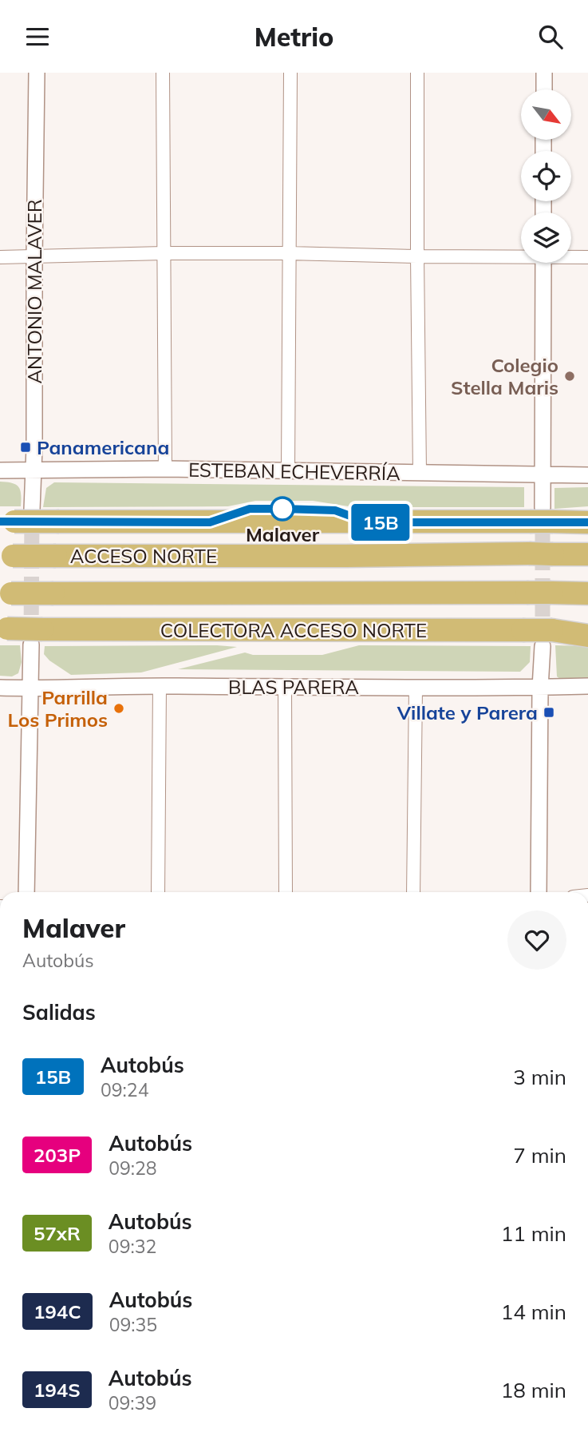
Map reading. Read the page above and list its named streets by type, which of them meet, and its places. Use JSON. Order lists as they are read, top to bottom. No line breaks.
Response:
{"streets":{"highway":["ACCESO NORTE","COLECTORA ACCESO NORTE"],"street":["ANTONIO MALAVER","ESTEBAN ECHEVERRÍA","BLAS PARERA"]},"crossings":[["ANTONIO MALAVER","ESTEBAN ECHEVERRÍA"]],"places":{"other":["Colegio Stella Maris","Malaver","Parrilla Los Primos"],"transit":["Panamericana","Villate y Parera"]},"lines":["bus line 15B"],"north":"bottom right","page":{"header":"Metrio","on_map":"15B","heading":[["Malaver","Autobús"],"Salidas"],"list":[{"mark":"15B","name":"Autobús","note":"09:24","value":"3 min"},{"mark":"203P","name":"Autobús","note":"09:28","value":"7 min"},{"mark":"57xR","name":"Autobús","note":"09:32","value":"11 min"},{"mark":"194C","name":"Autobús","note":"09:35","value":"14 min"},{"mark":"194S","name":"Autobús","note":"09:39","value":"18 min"}]}}
